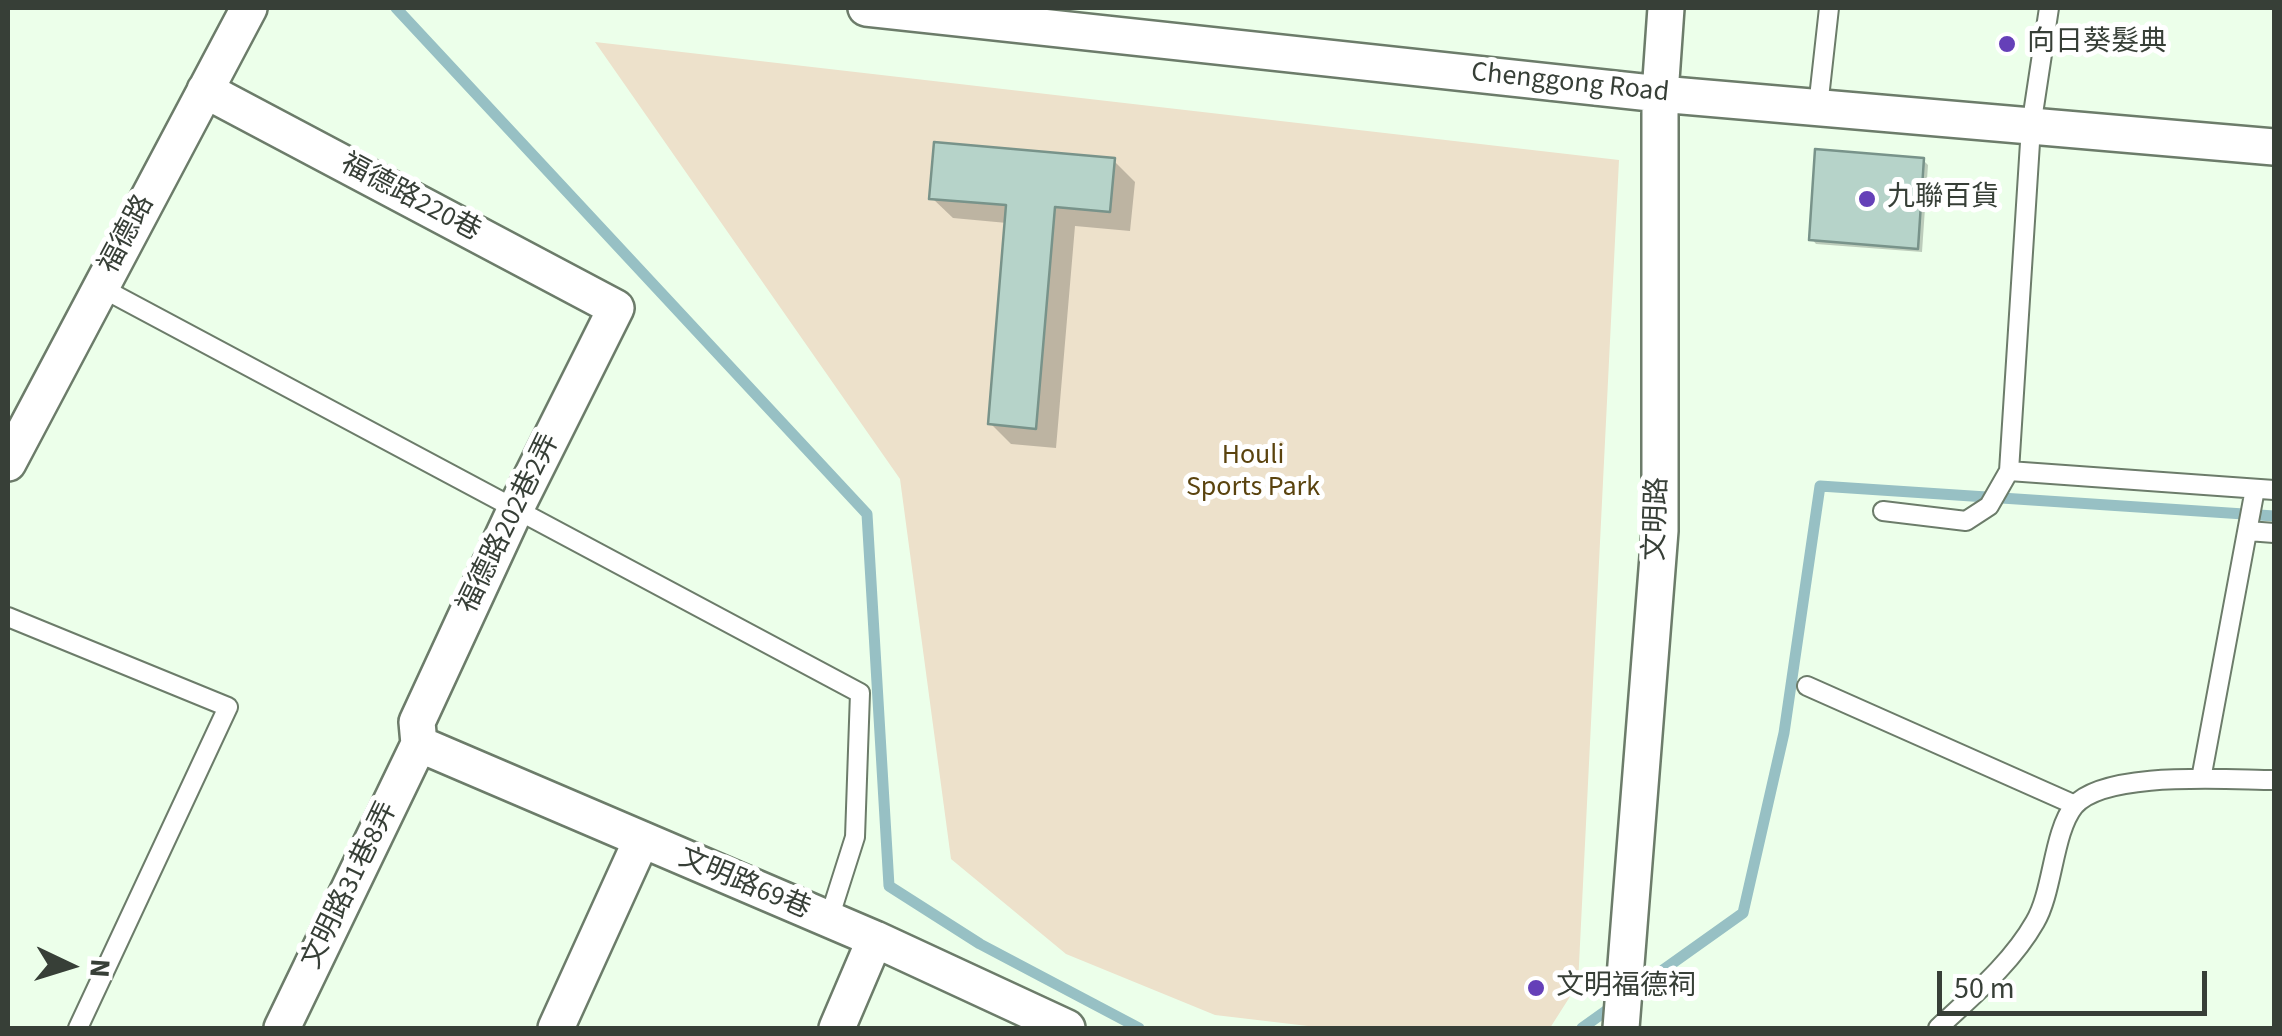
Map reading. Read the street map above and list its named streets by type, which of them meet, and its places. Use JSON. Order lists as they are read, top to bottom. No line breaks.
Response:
{"streets":{"street":["Chenggong Road","福德路220巷","福德路","文明路","福德路202巷2弄","文明路69巷","文明路31巷8弄"]},"crossings":[["Chenggong Road","文明路"],["福德路220巷","福德路"],["福德路220巷","福德路202巷2弄"],["福德路202巷2弄","文明路69巷"],["福德路202巷2弄","文明路31巷8弄"],["文明路69巷","文明路31巷8弄"]],"parks":["Houli Sports Park"],"places":["向日葵髮典","九聯百貨","文明福德祠"],"scale_bar":"50 m","north":"right"}
